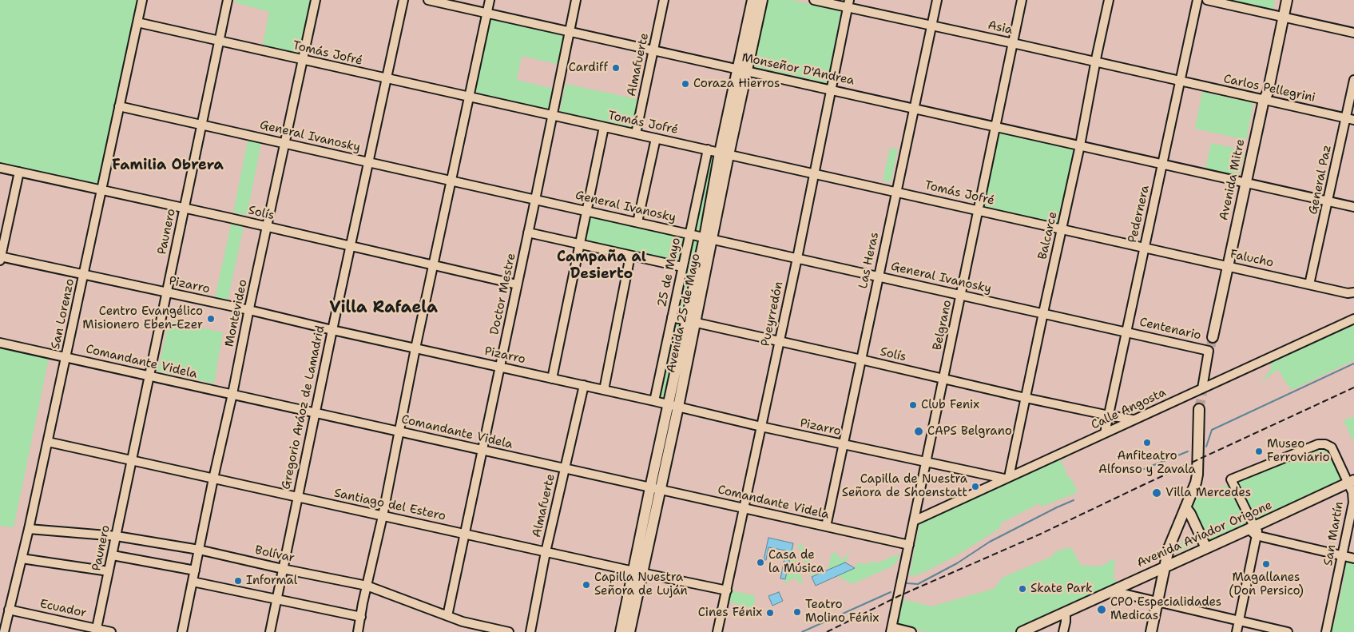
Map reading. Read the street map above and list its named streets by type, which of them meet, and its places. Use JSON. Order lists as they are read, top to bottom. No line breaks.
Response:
{"streets":{"main road":["Avenida Mitre","Avenida 25 de Mayo","Avenida Aviador Origone"],"street":["Asia","Tomás Jofré","Almafuerte","Monseñor D'Andrea","Carlos Pellegrini","General Ivanosky","General Paz","Solís","Pedernera","Paunero","Balcarce","Falucho","Las Heras","25 de Mayo","Pizarro","Doctor Mestre","Montevideo","San Lorenzo","Pueyrredón","Belgrano","Centenario","Comandante Videla","Gregorio Aráoz de Lamadrid","Calle Angosta","Santiago del Estero","San Martín","Bolívar","Ecuador"]},"crossings":[["Asia","Carlos Pellegrini"],["Asia","Pedernera"],["Asia","Balcarce"],["Asia","Las Heras"],["Asia","Pueyrredón"],["Asia","Belgrano"],["Tomás Jofré","Almafuerte"],["Tomás Jofré","Pedernera"],["Tomás Jofré","Paunero"],["Tomás Jofré","Balcarce"],["Tomás Jofré","Falucho"],["Tomás Jofré","Las Heras"],["Tomás Jofré","25 de Mayo"],["Tomás Jofré","Doctor Mestre"],["Tomás Jofré","Montevideo"],["Tomás Jofré","Avenida 25 de Mayo"],["Tomás Jofré","San Lorenzo"],["Tomás Jofré","Pueyrredón"],["Tomás Jofré","Belgrano"],["Tomás Jofré","Gregorio Aráoz de Lamadrid"],["Almafuerte","Monseñor D'Andrea"],["Almafuerte","Pizarro"],["Almafuerte","Comandante Videla"],["Almafuerte","Santiago del Estero"],["Monseñor D'Andrea","Avenida Mitre"],["Monseñor D'Andrea","General Paz"],["Monseñor D'Andrea","Pedernera"],["Monseñor D'Andrea","Balcarce"],["Monseñor D'Andrea","Las Heras"],["Monseñor D'Andrea","Doctor Mestre"],["Monseñor D'Andrea","Avenida 25 de Mayo"],["Monseñor D'Andrea","Pueyrredón"],["Monseñor D'Andrea","Belgrano"],["Carlos Pellegrini","Avenida Mitre"],["Carlos Pellegrini","General Paz"],["Carlos Pellegrini","Pedernera"],["General Ivanosky","Pedernera"],["General Ivanosky","Paunero"],["General Ivanosky","Balcarce"],["General Ivanosky","Las Heras"],["General Ivanosky","25 de Mayo"],["General Ivanosky","Doctor Mestre"],["General Ivanosky","Montevideo"],["General Ivanosky","Avenida 25 de Mayo"],["General Ivanosky","San Lorenzo"],["General Ivanosky","Pueyrredón"],["General Ivanosky","Belgrano"],["General Ivanosky","Centenario"],["General Ivanosky","Gregorio Aráoz de Lamadrid"],["Avenida Mitre","Falucho"],["General Paz","Falucho"],["Solís","Pedernera"],["Solís","Paunero"],["Solís","Balcarce"],["Solís","Las Heras"],["Solís","25 de Mayo"],["Solís","Doctor Mestre"],["Solís","Montevideo"],["Solís","Avenida 25 de Mayo"],["Solís","San Lorenzo"],["Solís","Pueyrredón"],["Solís","Belgrano"],["Solís","Gregorio Aráoz de Lamadrid"],["Solís","Calle Angosta"],["Pedernera","Falucho"],["Pedernera","Centenario"],["Pedernera","Calle Angosta"],["Paunero","Pizarro"],["Paunero","Comandante Videla"],["Paunero","Santiago del Estero"],["Paunero","Bolívar"],["Paunero","Ecuador"],["Balcarce","Pizarro"],["Balcarce","Calle Angosta"],["Las Heras","Pizarro"],["Las Heras","Comandante Videla"],["25 de Mayo","Pizarro"],["Pizarro","Doctor Mestre"],["Pizarro","Montevideo"],["Pizarro","Avenida 25 de Mayo"],["Pizarro","San Lorenzo"],["Pizarro","Pueyrredón"],["Pizarro","Belgrano"],["Pizarro","Gregorio Aráoz de Lamadrid"],["Pizarro","Calle Angosta"],["Doctor Mestre","Comandante Videla"],["Doctor Mestre","Santiago del Estero"],["Doctor Mestre","Bolívar"],["Montevideo","Comandante Videla"],["Montevideo","Santiago del Estero"],["Montevideo","Bolívar"],["Avenida 25 de Mayo","Comandante Videla"],["Avenida 25 de Mayo","Santiago del Estero"],["San Lorenzo","Comandante Videla"],["San Lorenzo","Santiago del Estero"],["San Lorenzo","Bolívar"],["San Lorenzo","Ecuador"],["Pueyrredón","Comandante Videla"],["Pueyrredón","Santiago del Estero"],["Belgrano","Comandante Videla"],["Belgrano","Calle Angosta"],["Centenario","Calle Angosta"],["Comandante Videla","Gregorio Aráoz de Lamadrid"],["Gregorio Aráoz de Lamadrid","Santiago del Estero"],["Gregorio Aráoz de Lamadrid","Bolívar"],["San Martín","Avenida Aviador Origone"]],"districts":["Familia Obrera","Campaña al Desierto","Villa Rafaela"],"places":["Cardiff","Coraza Hierros","Centro Evangélico Misionero Eben-Ezer","Club Fenix","CAPS Belgrano","Anfiteatro Alfonso y Zavala","Museo Ferroviario","Capilla de Nuestra Señora de Shoenstatt","Villa Mercedes","Casa de la Música","Magallanes (Don Persico)","Informal","Capilla Nuestra Señora de Luján","Skate Park","CPO Especialidades Medicas","Teatro Molino Fénix","Cines Fénix"]}
